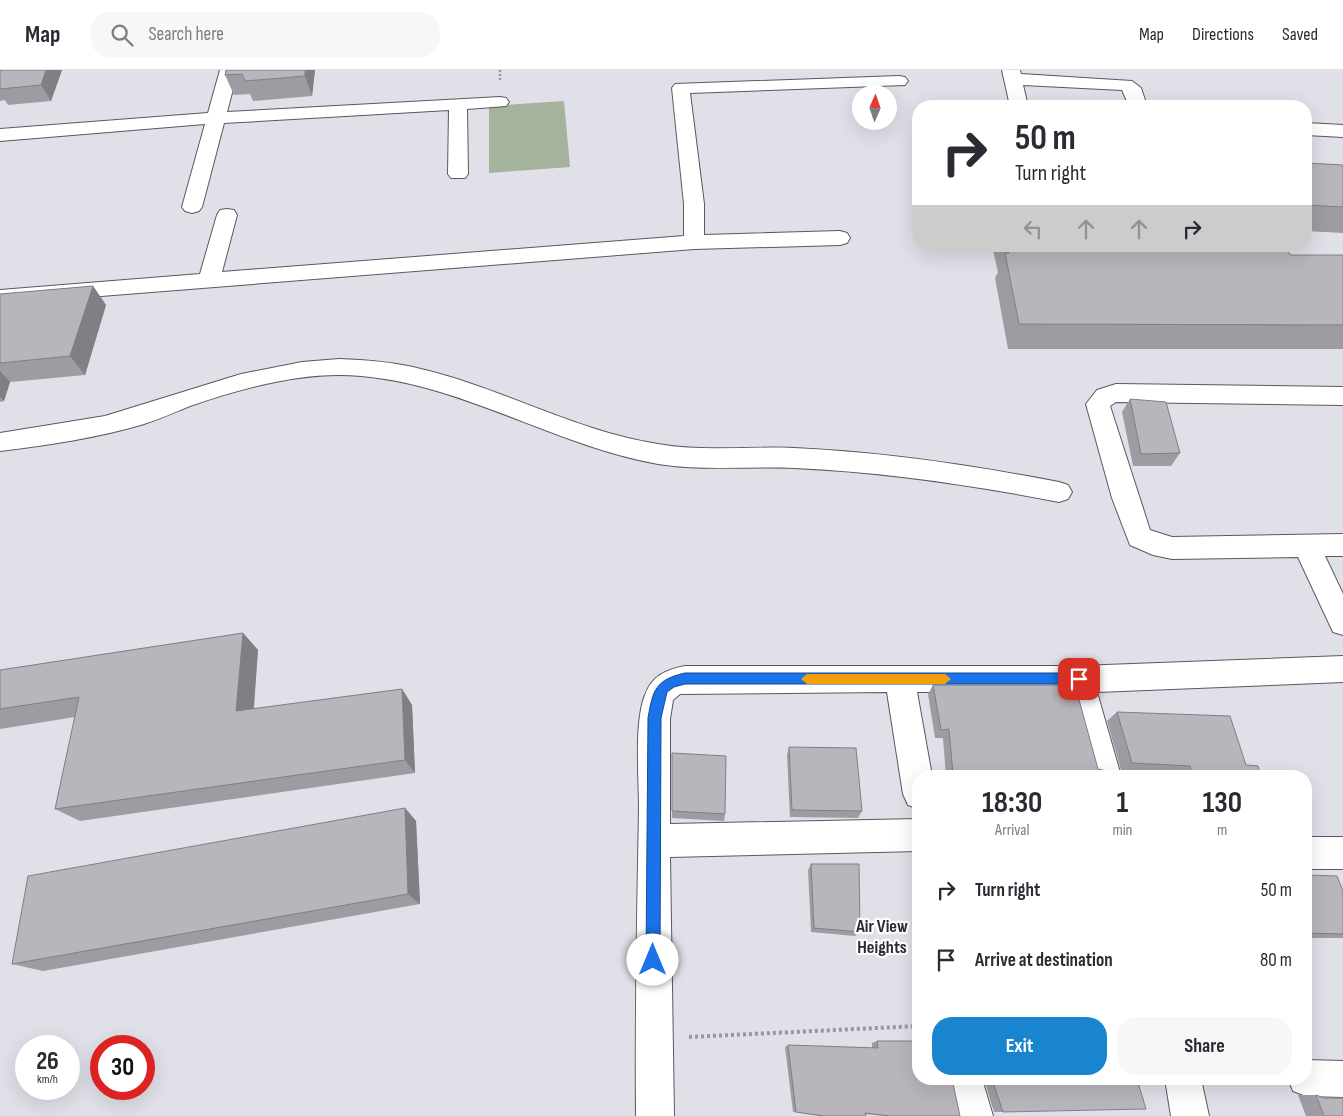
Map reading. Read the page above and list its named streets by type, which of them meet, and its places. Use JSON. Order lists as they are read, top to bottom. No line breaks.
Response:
{"districts":["Air View Heights"],"north":"top","page":{"header":"Map","search":"Search here","nav":["Map","Directions","Saved"],"turn":["50 m","Turn right"],"eta":["18:30","Arrival","1","min","130","m"],"list":[{"name":"Turn right","value":"50 m"},{"name":"Arrive at destination","value":"80 m"}],"buttons":["Exit","Share"],"speed":"26 km/h","limit":"30"}}
